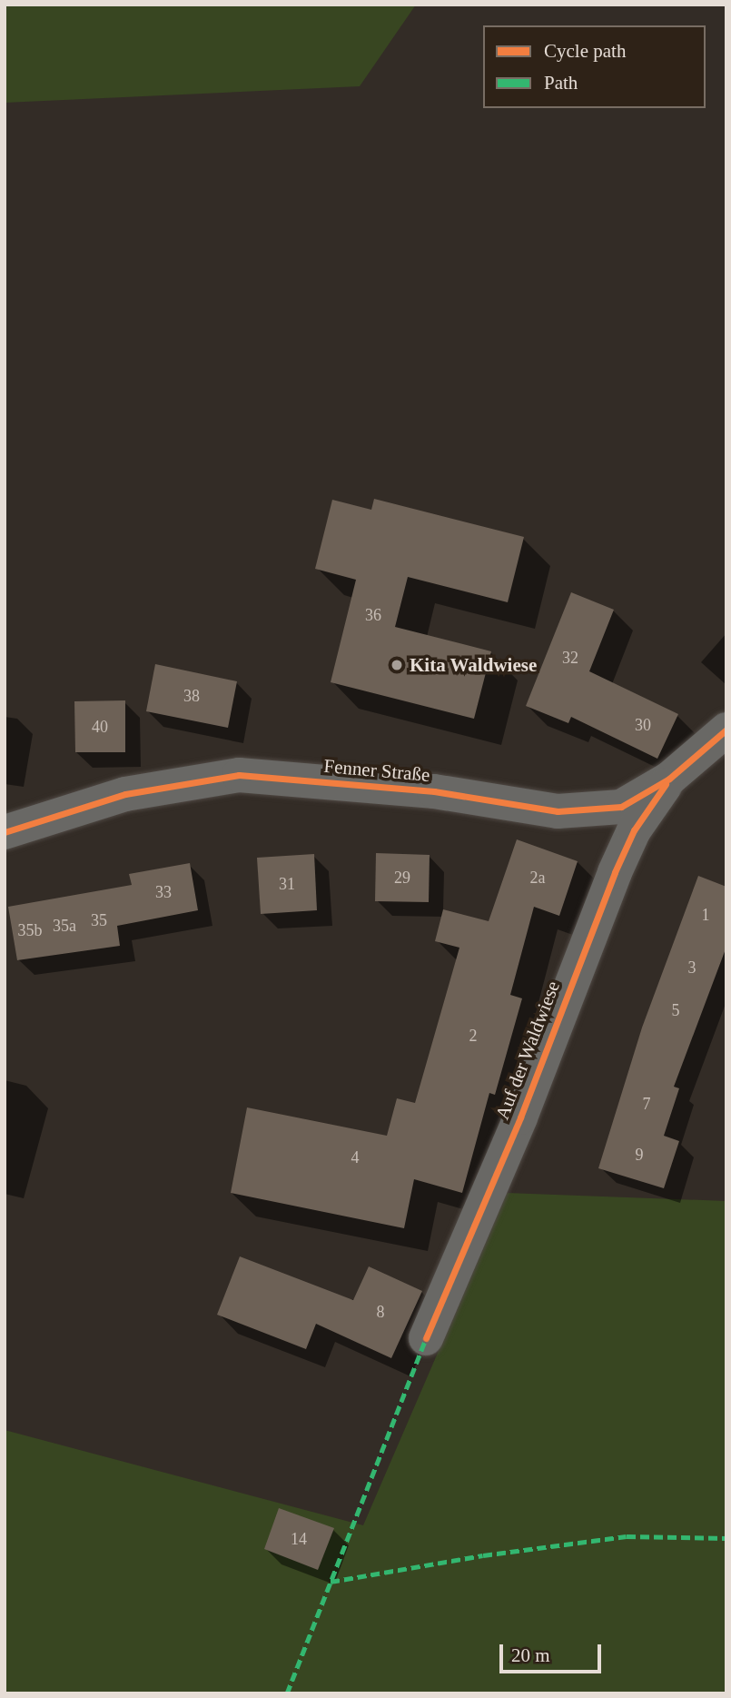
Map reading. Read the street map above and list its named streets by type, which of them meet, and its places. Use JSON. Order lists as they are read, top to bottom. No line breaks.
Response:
{"streets":{"street":["Fenner Straße","Auf der Waldwiese"]},"crossings":[["Fenner Straße","Auf der Waldwiese"]],"places":["Kita Waldwiese"],"house_numbers":["36","32","38","30","40","29","2a","31","33","1","35","35a","35b","3","5","2","7","9","4","8","14"],"legend":["Cycle path","Path"],"scale_bar":"20 m"}
